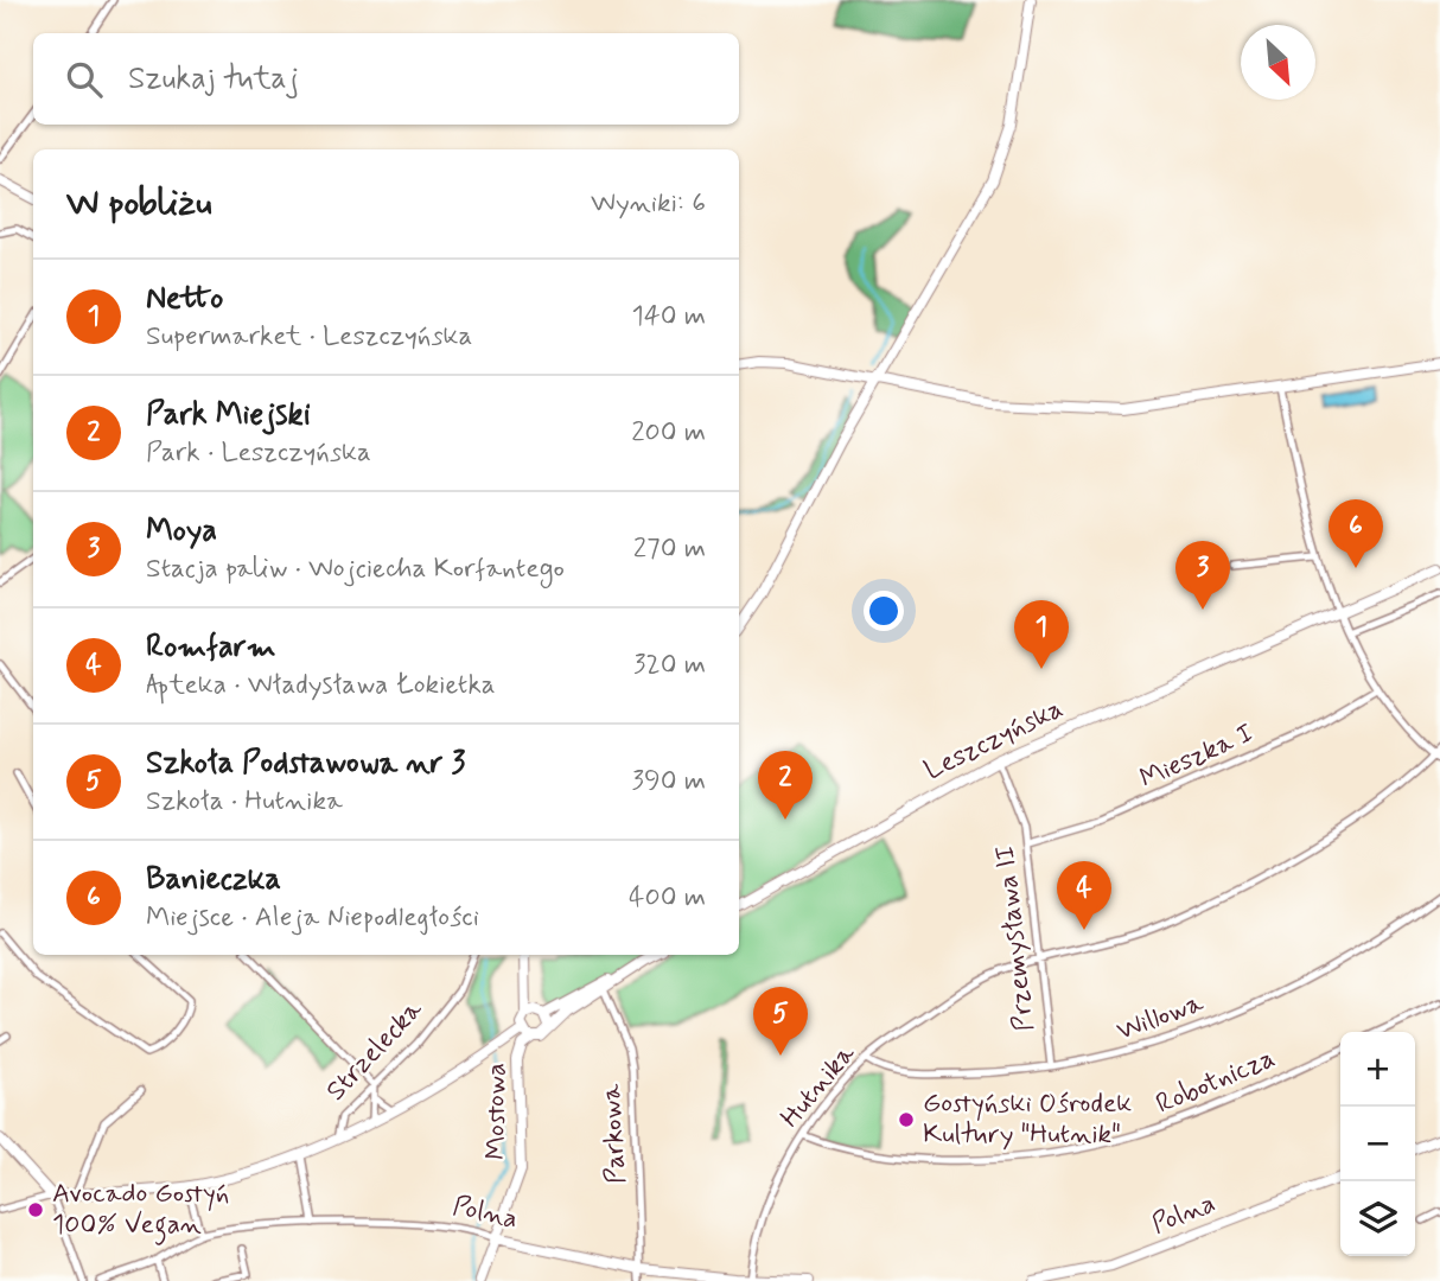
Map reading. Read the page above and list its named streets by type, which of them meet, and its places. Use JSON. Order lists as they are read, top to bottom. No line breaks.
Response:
{"streets":{"street":["Leszczyńska","Mieszka I","Przemysława II","Willowa","Strzelecka","Robotnicza","Hutnika","Mostowa","Parkowa","Polna"]},"crossings":[["Leszczyńska","Przemysława II"],["Mieszka I","Przemysława II"],["Przemysława II","Willowa"],["Przemysława II","Hutnika"],["Willowa","Hutnika"],["Robotnicza","Hutnika"],["Hutnika","Polna"],["Mostowa","Polna"],["Parkowa","Polna"]],"places":["Gostyński Ośrodek Kultury \"Hutnik\"","Avocado Gostyń 100% Vegan"],"north":"bottom right","page":{"search":"Szukaj tutaj","heading":["W pobliżu","Wyniki: 6"],"list":[{"mark":"1","name":"Netto","note":"Supermarket · Leszczyńska","value":"140 m"},{"mark":"2","name":"Park Miejski","note":"Park · Leszczyńska","value":"200 m"},{"mark":"3","name":"Moya","note":"Stacja paliw · Wojciecha Korfantego","value":"270 m"},{"mark":"4","name":"Romfarm","note":"Apteka · Władysława Łokietka","value":"320 m"},{"mark":"5","name":"Szkoła Podstawowa nr 3","note":"Szkoła · Hutnika","value":"390 m"},{"mark":"6","name":"Banieczka","note":"Miejsce · Aleja Niepodległości","value":"400 m"}],"pins":["6","3","1","2","4","5"],"map_buttons":["+","−"]}}
